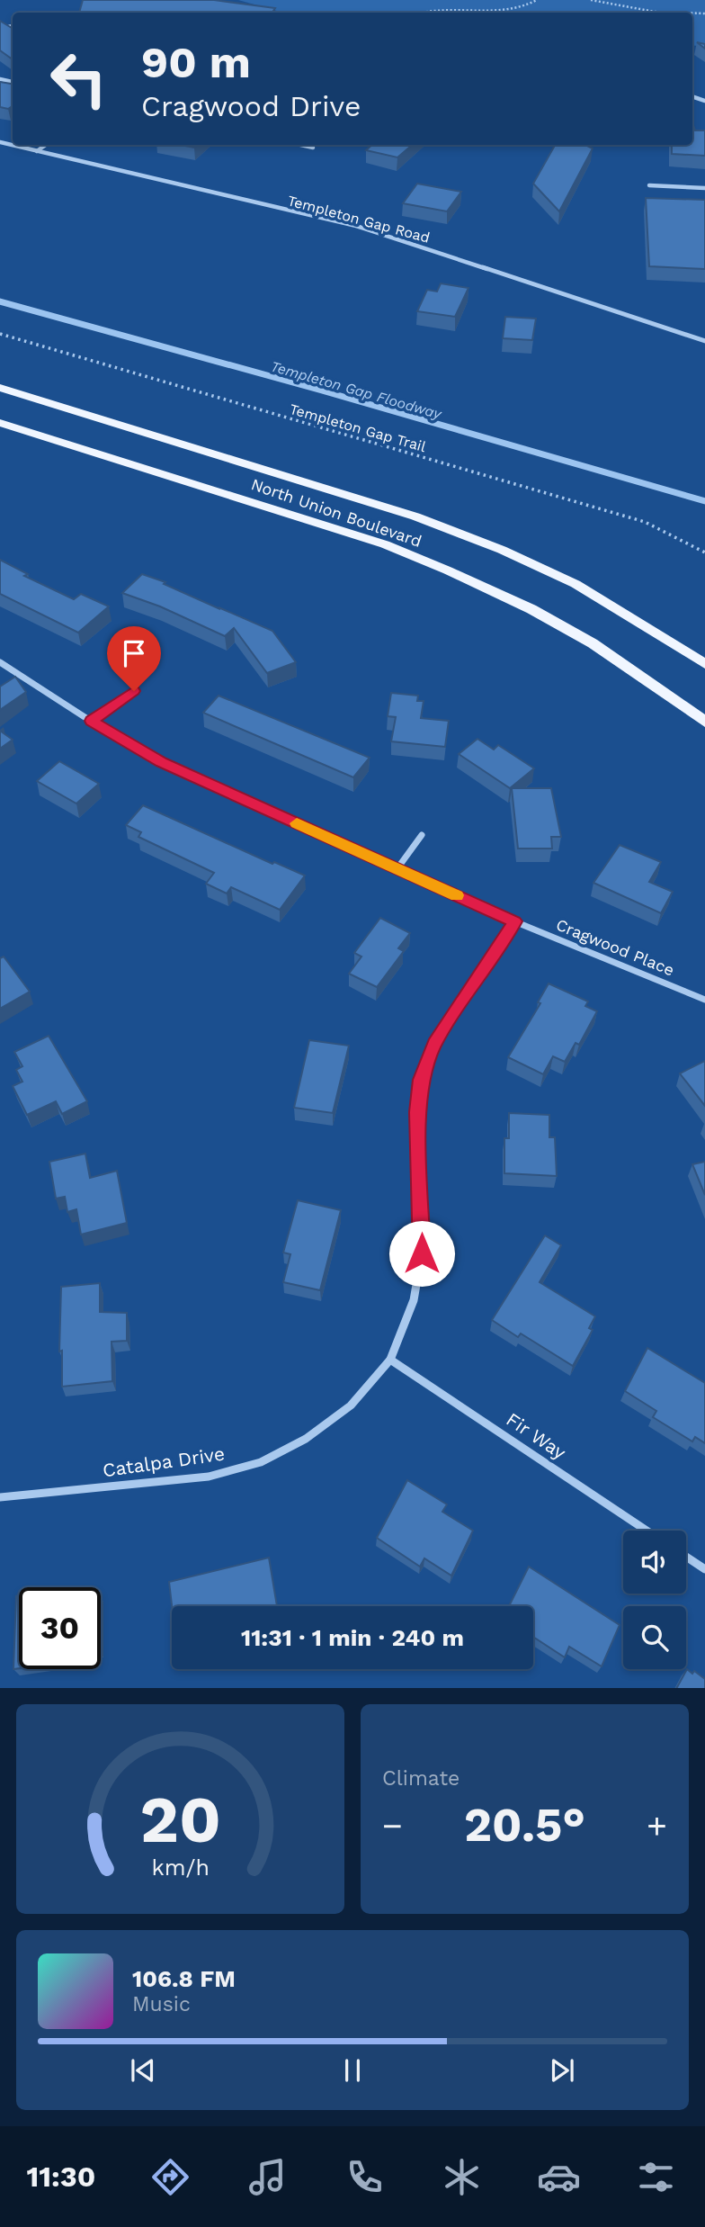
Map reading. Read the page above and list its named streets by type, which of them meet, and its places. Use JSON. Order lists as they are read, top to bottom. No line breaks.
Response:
{"streets":{"main road":["North Union Boulevard"],"street":["Templeton Gap Road","Cragwood Place","Fir Way","Catalpa Drive"],"path":["Templeton Gap Trail"]},"crossings":[["Cragwood Place","Catalpa Drive"],["Fir Way","Catalpa Drive"]],"water":["Templeton Gap Floodway"],"page":{"turn":["90 m","Cragwood Drive"],"limit":"30","trip":"11:31 · 1 min · 240 m","tile":"Climate","heat":["−","20.5°","+"],"song":["106.8 FM","Music"],"tabs":"11:30","gauge":["20","km/h"]}}
